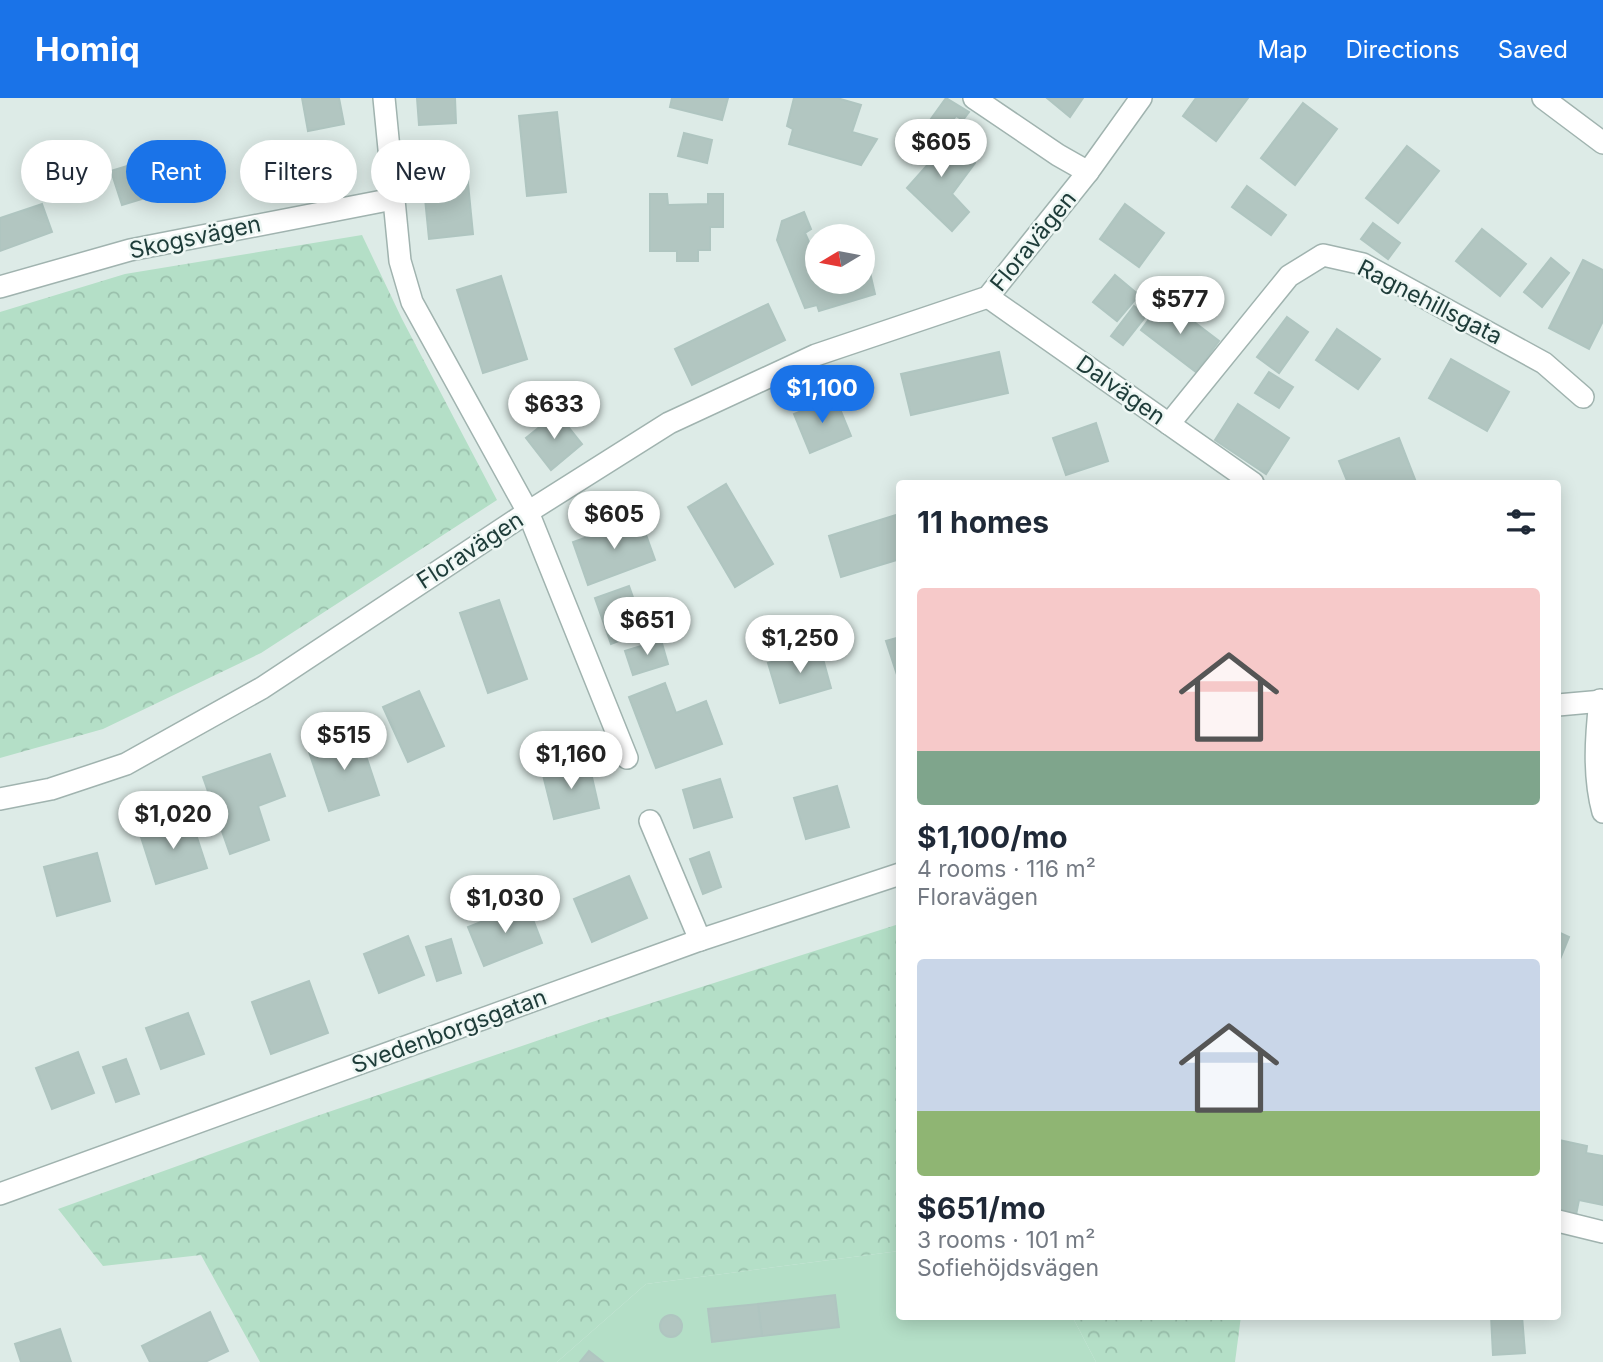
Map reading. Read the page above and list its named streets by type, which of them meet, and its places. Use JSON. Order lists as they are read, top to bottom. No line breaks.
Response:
{"streets":{"street":["Skogsvägen","Floravägen","Ragnehillsgata","Dalvägen","Svedenborgsgatan"]},"crossings":[["Floravägen","Dalvägen"],["Ragnehillsgata","Dalvägen"]],"north":"left","page":{"header":"Homiq","nav":["Map","Directions","Saved"],"price":["$605","$577","$1,100","$633","$605","$651","$1,250","$515","$1,160","$1,020","$1,030"],"chip":["Buy","Rent","Filters","New"],"heading":"11 homes","list":[{"name":"$1,100/mo","note":"4 rooms · 116 m² · Floravägen"},{"name":"$651/mo","note":"3 rooms · 101 m² · Sofiehöjdsvägen"}]}}
